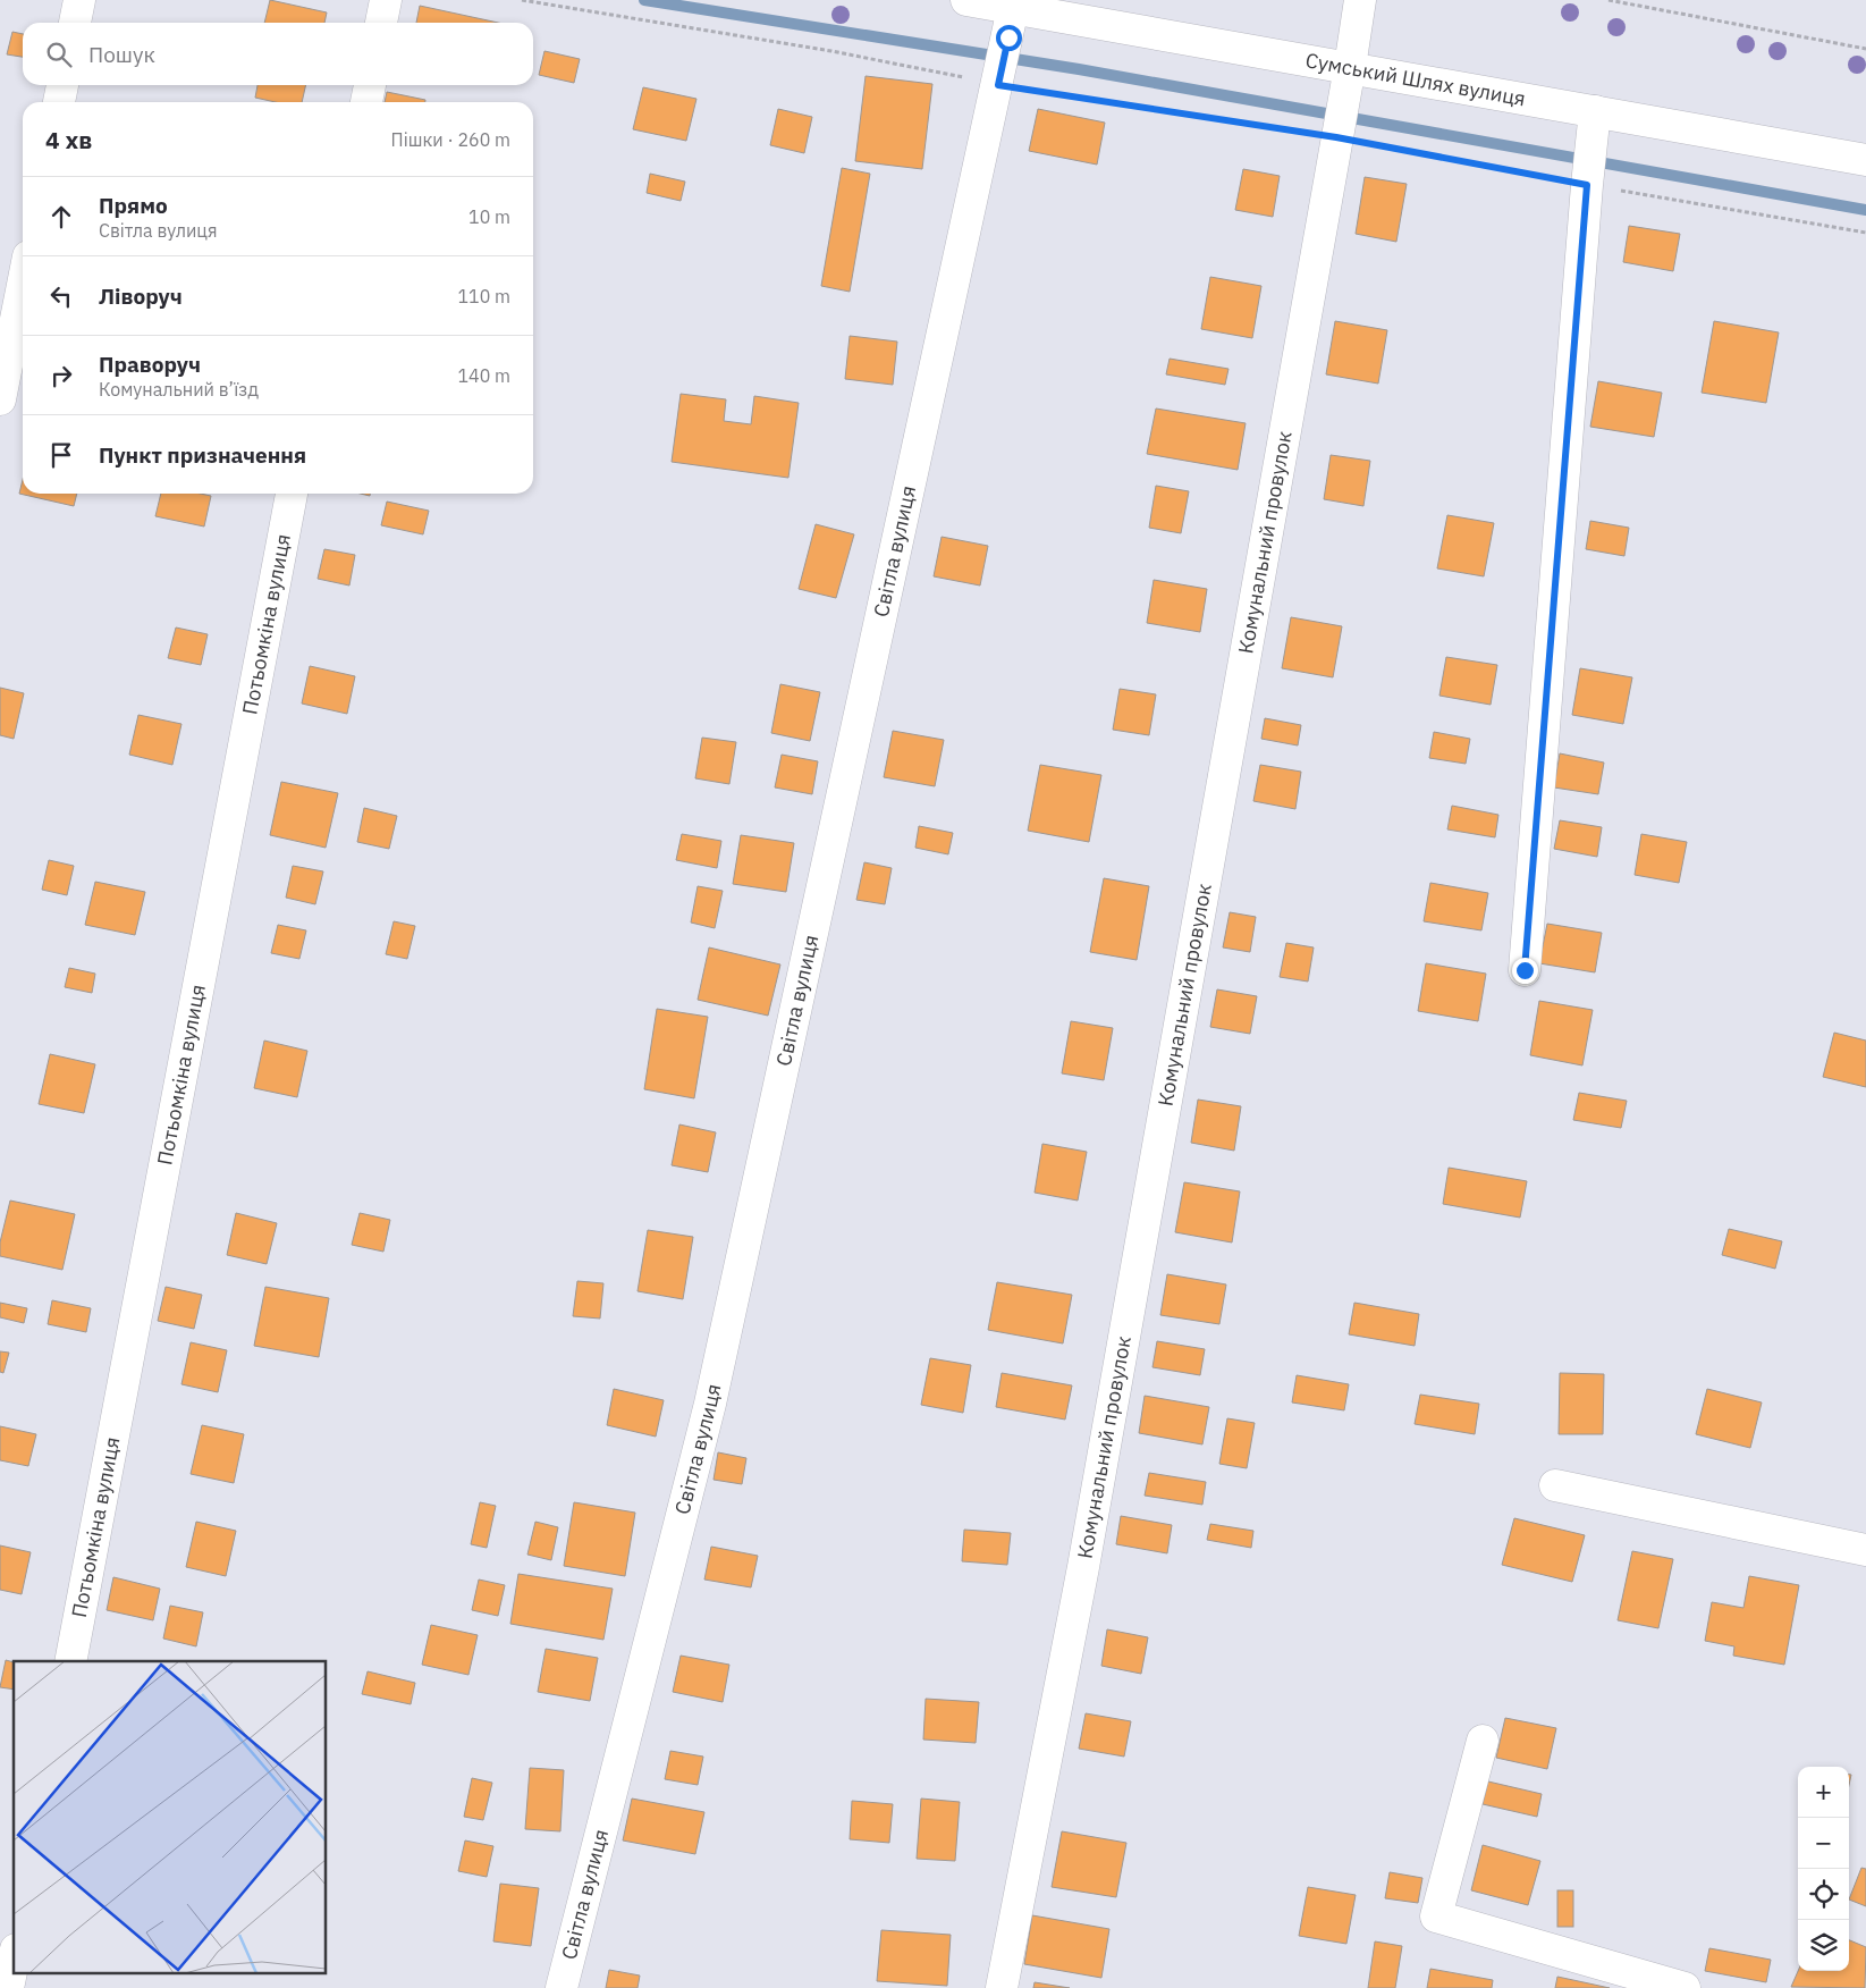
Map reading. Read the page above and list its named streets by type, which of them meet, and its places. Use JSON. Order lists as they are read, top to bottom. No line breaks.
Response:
{"streets":{"street":["Сумський Шлях вулиця","Комунальний провулок","Світла вулиця","Потьомкіна вулиця"]},"crossings":[["Сумський Шлях вулиця","Комунальний провулок"],["Сумський Шлях вулиця","Світла вулиця"]],"page":{"search":"Пошук","heading":["4 хв","Пішки · 260 m"],"list":[["Прямо","Світла вулиця","10 m"],["Ліворуч","110 m"],["Праворуч","Комунальний в’їзд","140 m"],"Пункт призначення"],"map_buttons":["+","−"]}}
